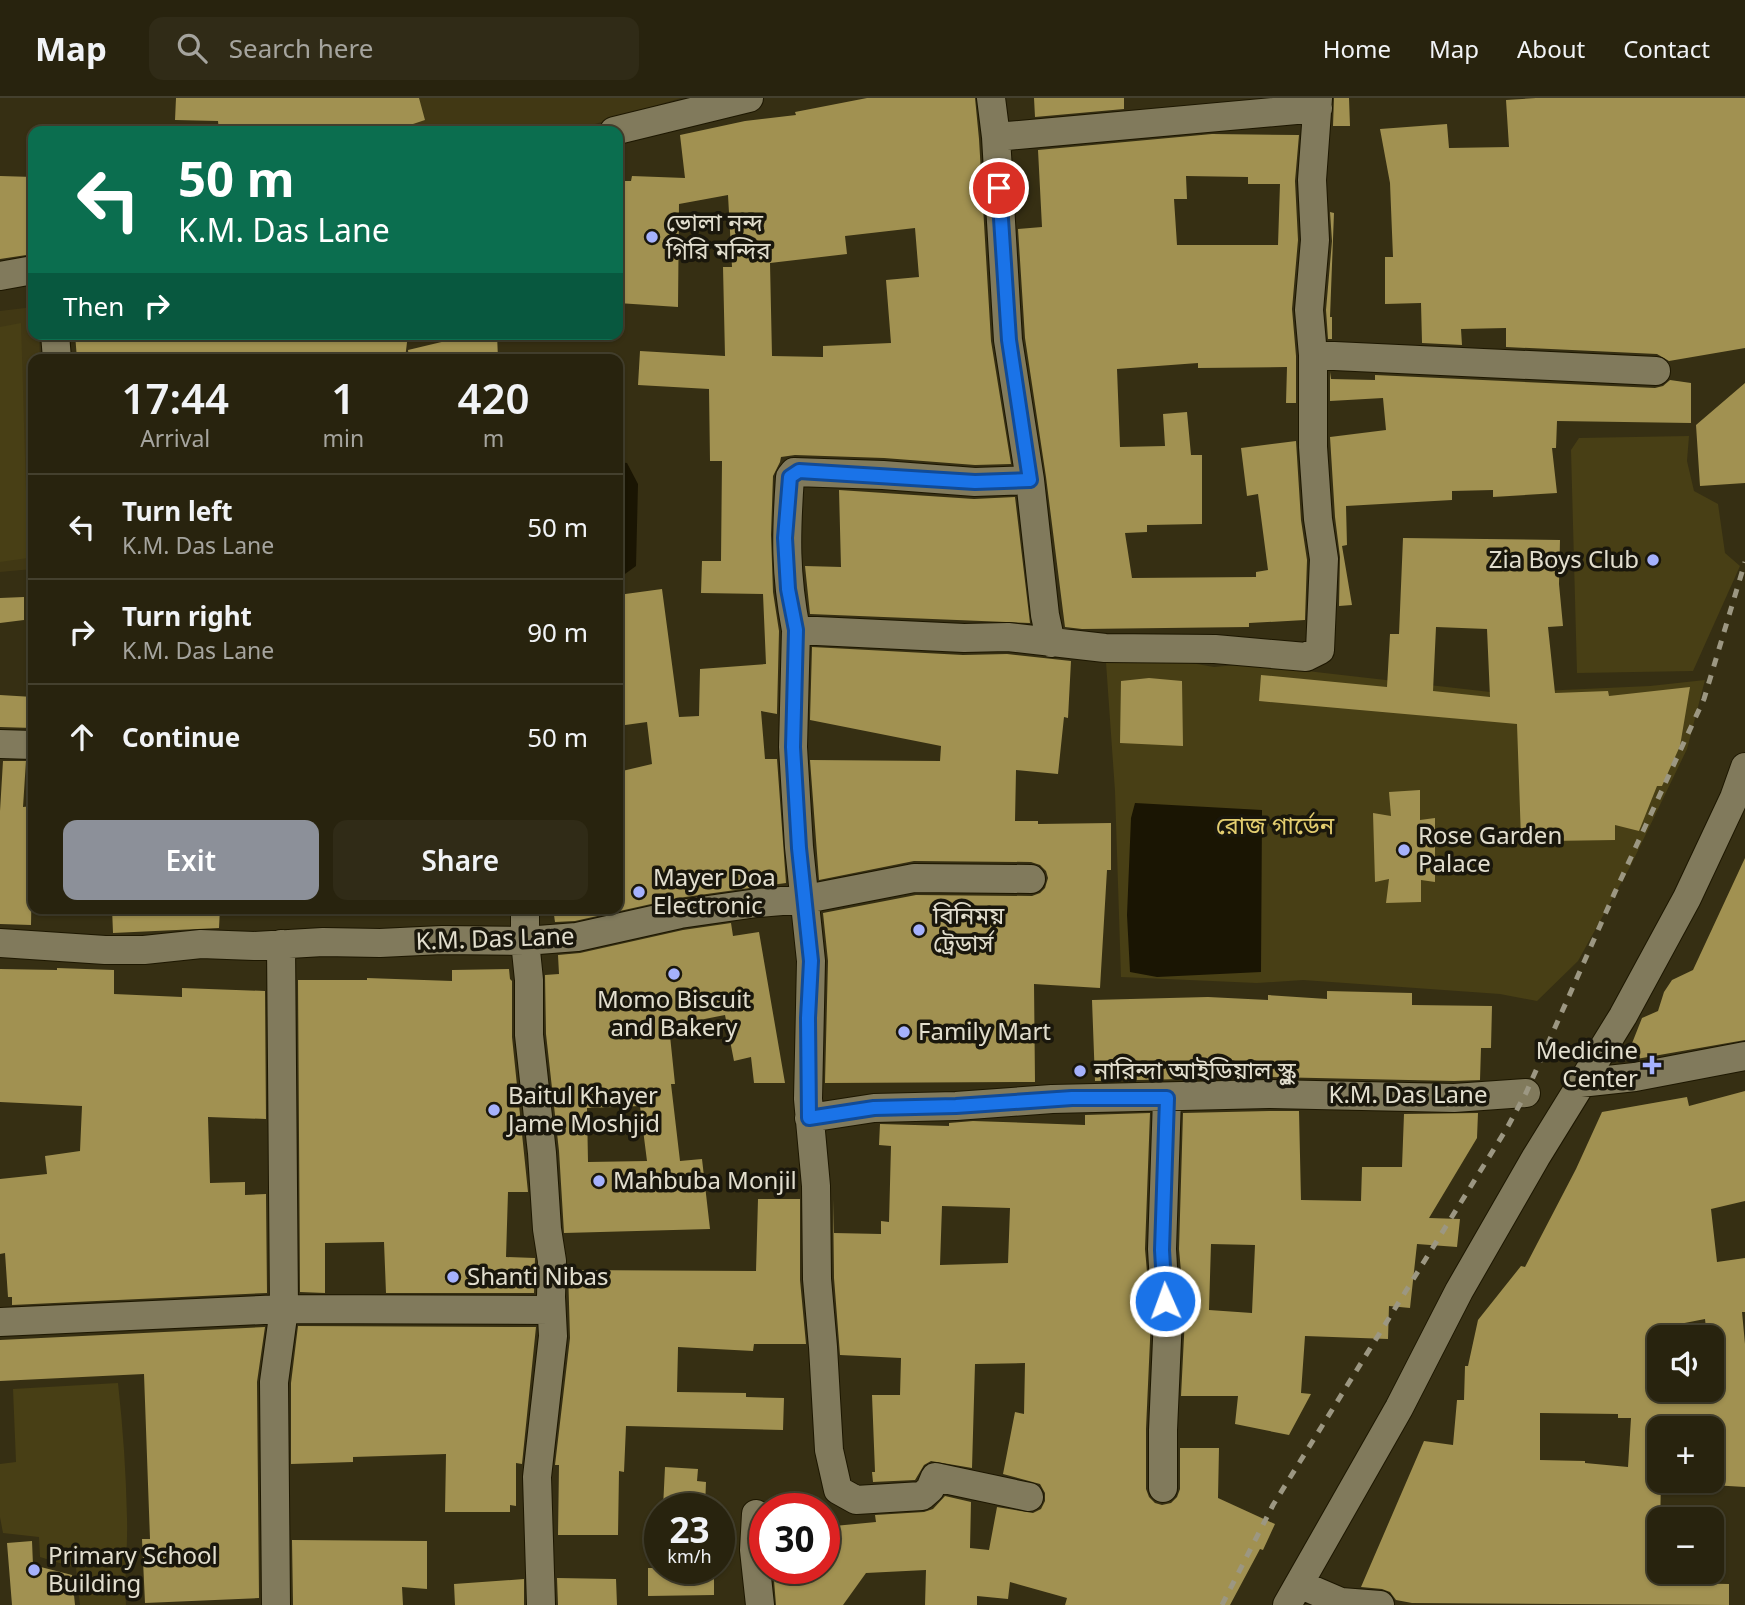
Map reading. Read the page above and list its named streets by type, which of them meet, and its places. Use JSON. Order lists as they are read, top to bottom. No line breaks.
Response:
{"streets":{"street":["K.M. Das Lane"]},"parks":["রোজ গার্ডেন"],"places":{"other":["ভোলা নন্দ গিরি মন্দির","Zia Boys Club","Rose Garden Palace","Mayer Doa Electronic","বিনিময় ট্রেডার্স","Momo Biscuit and Bakery","Family Mart","নারিন্দা আইডিয়াল স্কুল","Baitul Khayer Jame Moshjid","Mahbuba Monjil","Shanti Nibas","Primary School Building"],"health":["Medicine Center"]},"page":{"header":"Map","search":"Search here","nav":["Home","Map","About","Contact"],"turn":["50 m","K.M. Das Lane"],"then":"Then","eta":["17:44","Arrival","1","min","420","m"],"list":[{"name":"Turn left","note":"K.M. Das Lane","value":"50 m"},{"name":"Turn right","note":"K.M. Das Lane","value":"90 m"},{"name":"Continue","value":"50 m"}],"buttons":["Exit","Share"],"map_buttons":["+","−"],"speed":"23 km/h","limit":"30"}}
